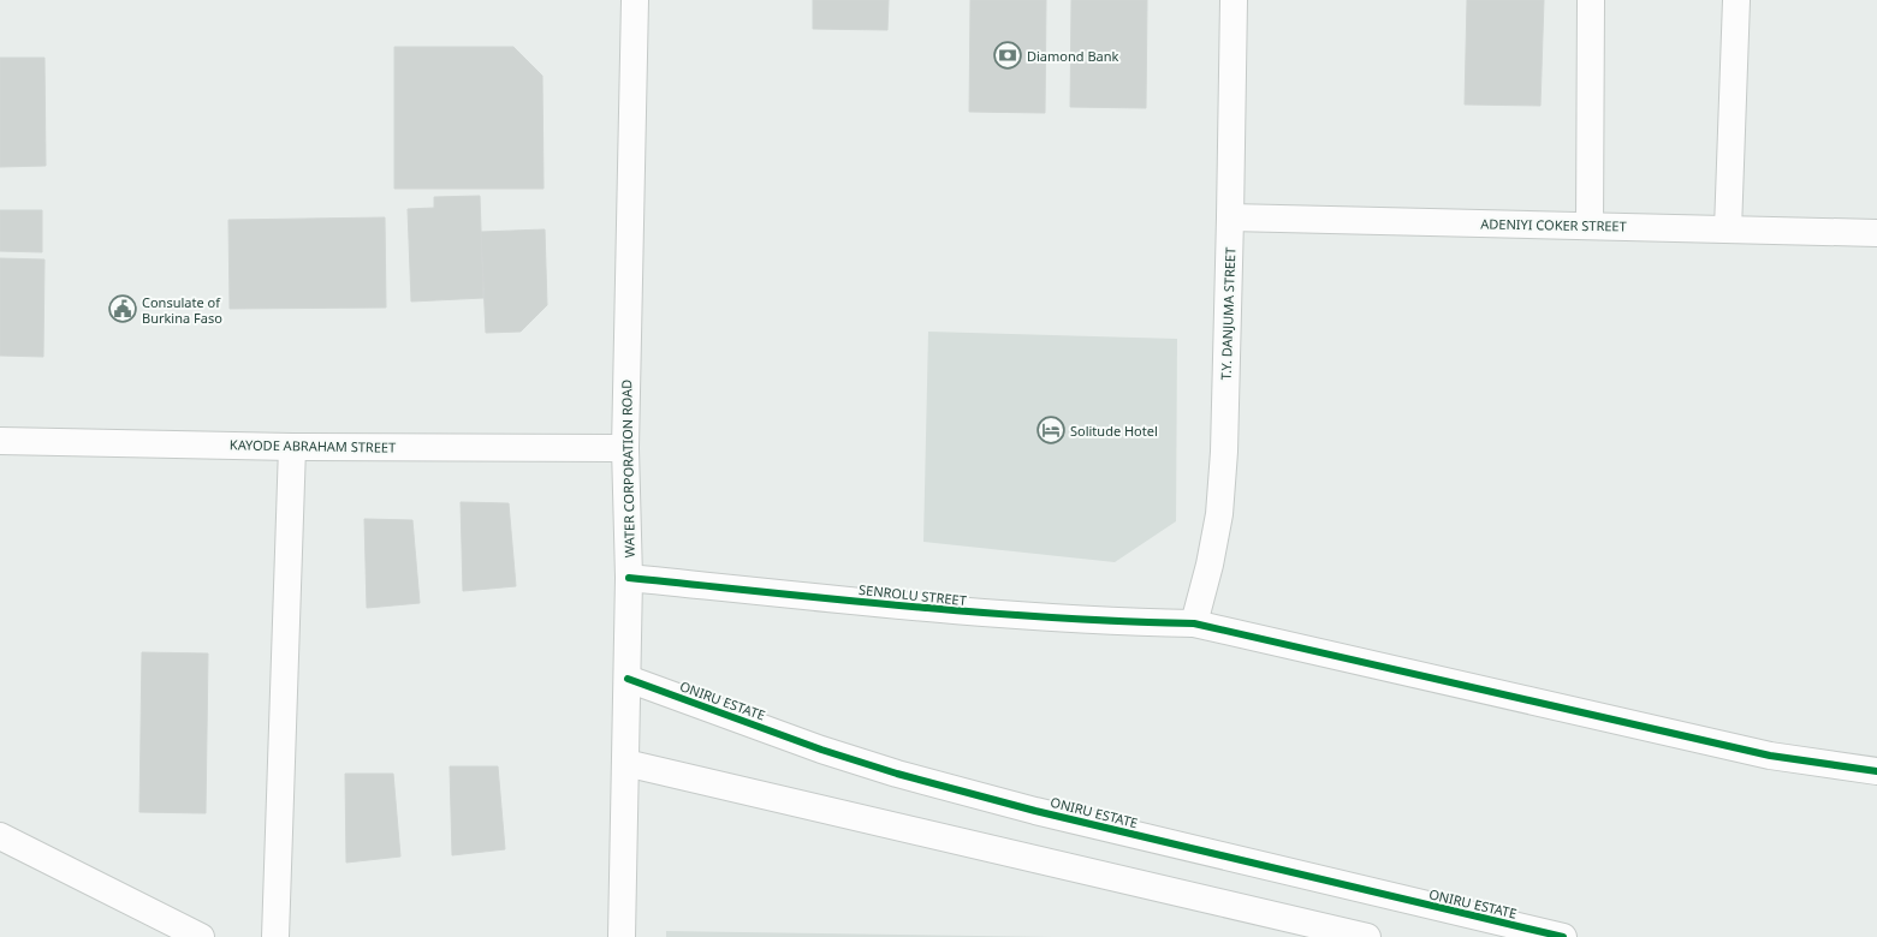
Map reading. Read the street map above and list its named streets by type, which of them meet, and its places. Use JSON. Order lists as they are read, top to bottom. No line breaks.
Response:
{"streets":{"street":["ADENIYI COKER STREET","T.Y. DANJUMA STREET","KAYODE ABRAHAM STREET","WATER CORPORATION ROAD","SENROLU STREET","ONIRU ESTATE"]},"crossings":[["ADENIYI COKER STREET","T.Y. DANJUMA STREET"],["T.Y. DANJUMA STREET","SENROLU STREET"],["KAYODE ABRAHAM STREET","WATER CORPORATION ROAD"],["WATER CORPORATION ROAD","SENROLU STREET"],["WATER CORPORATION ROAD","ONIRU ESTATE"]],"places":{"bank":["Diamond Bank"],"public building":["Consulate of Burkina Faso"],"hotel":["Solitude Hotel"]}}
